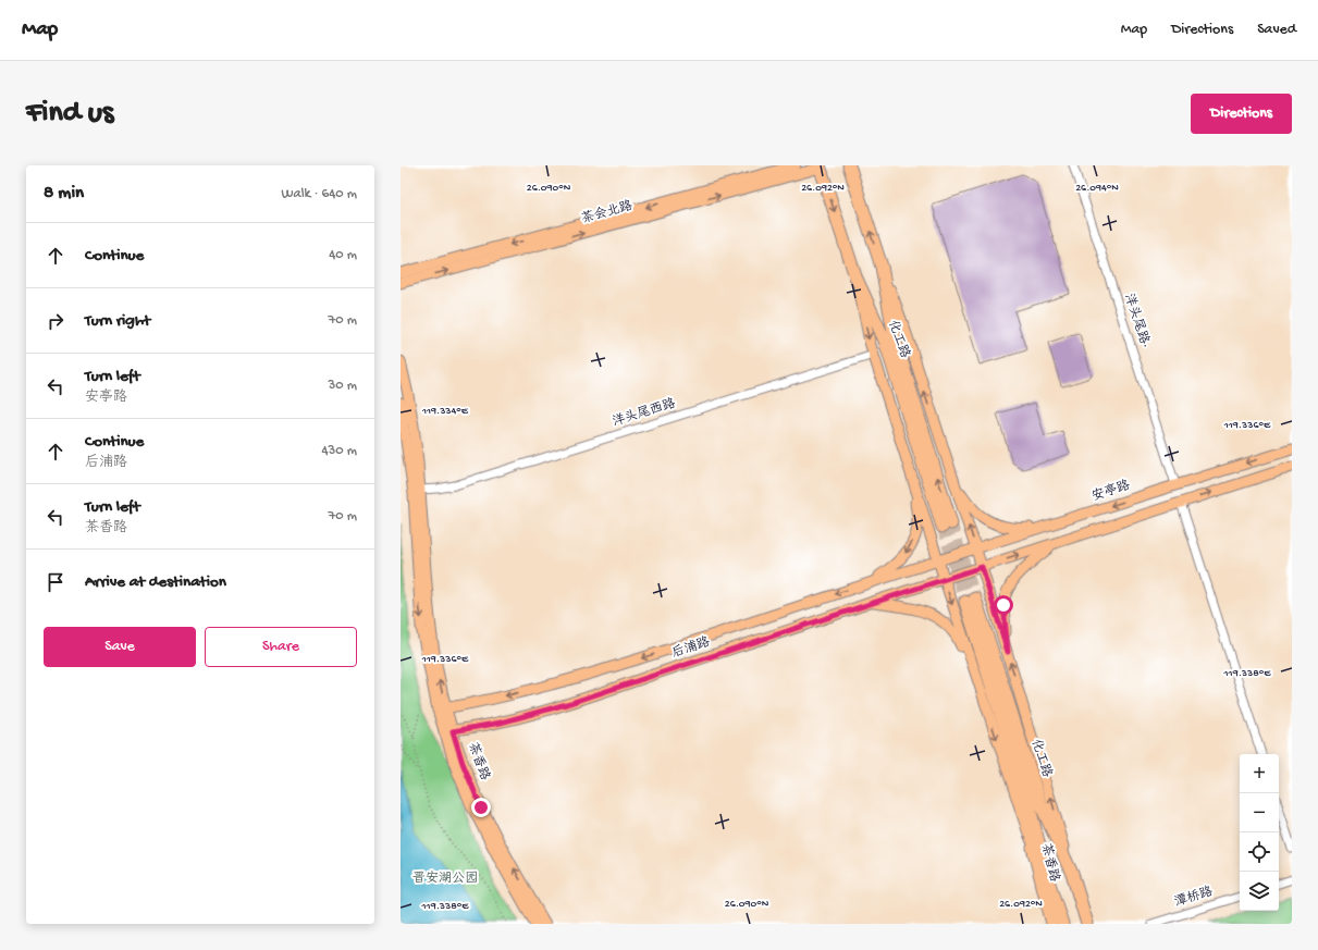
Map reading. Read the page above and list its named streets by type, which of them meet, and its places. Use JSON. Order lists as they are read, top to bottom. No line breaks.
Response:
{"streets":{"highway":["化工路"],"main road":["茶会北路","安亭路","后浦路","茶香路"],"street":["洋头尾路·","洋头尾西路","潭桥路"]},"crossings":[["茶会北路","化工路"],["洋头尾路·","安亭路"],["洋头尾西路","茶香路"],["安亭路","后浦路"],["后浦路","茶香路"]],"parks":["晋安湖公园"],"page":{"header":"Map","nav":["Map","Directions","Saved"],"buttons":["Directions",["Save","Share"]],"title":"Find us","heading":["8 min","Walk · 640 m"],"list":[["Continue","40 m"],["Turn right","70 m"],["Turn left","安亭路","30 m"],["Continue","后浦路","430 m"],["Turn left","茶香路","70 m"],"Arrive at destination"],"map_buttons":["+","−"]},"coordinates":["26.090°N","26.092°N","26.094°N","119.334°E","119.336°E","119.338°E"]}
